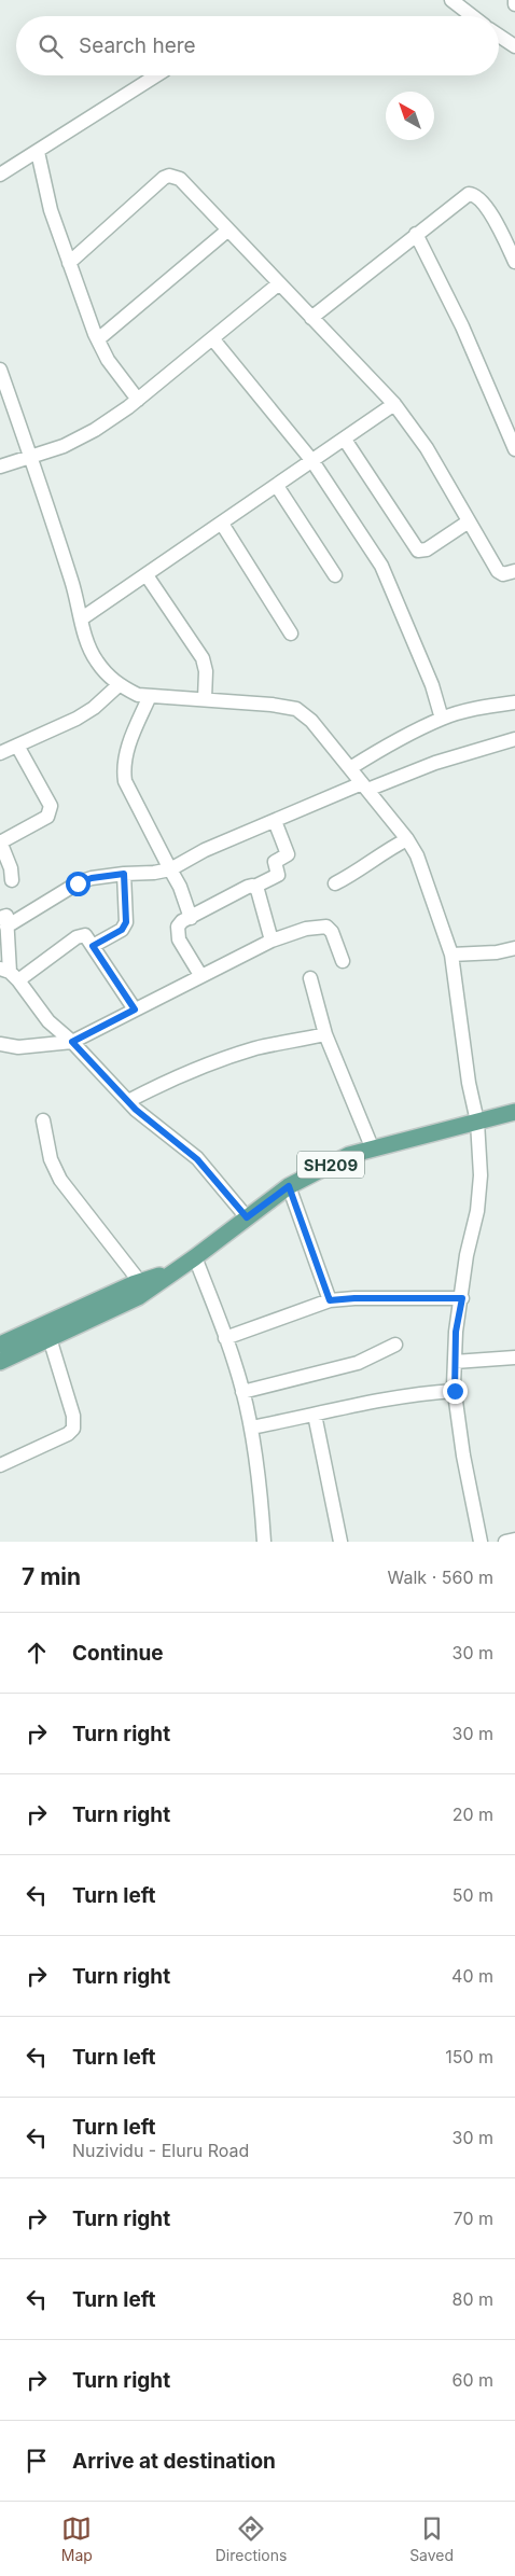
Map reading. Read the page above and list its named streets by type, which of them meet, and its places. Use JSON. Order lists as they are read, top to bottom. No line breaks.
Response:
{"streets":{"main road":["SH209"]},"north":"top left","page":{"search":"Search here","heading":["7 min","Walk · 560 m"],"list":[["Continue","30 m"],["Turn right","30 m"],["Turn right","20 m"],["Turn left","50 m"],["Turn right","40 m"],["Turn left","150 m"],["Turn left","Nuzividu - Eluru Road","30 m"],["Turn right","70 m"],["Turn left","80 m"],["Turn right","60 m"],"Arrive at destination"],"nav":["Map","Directions","Saved"]}}
